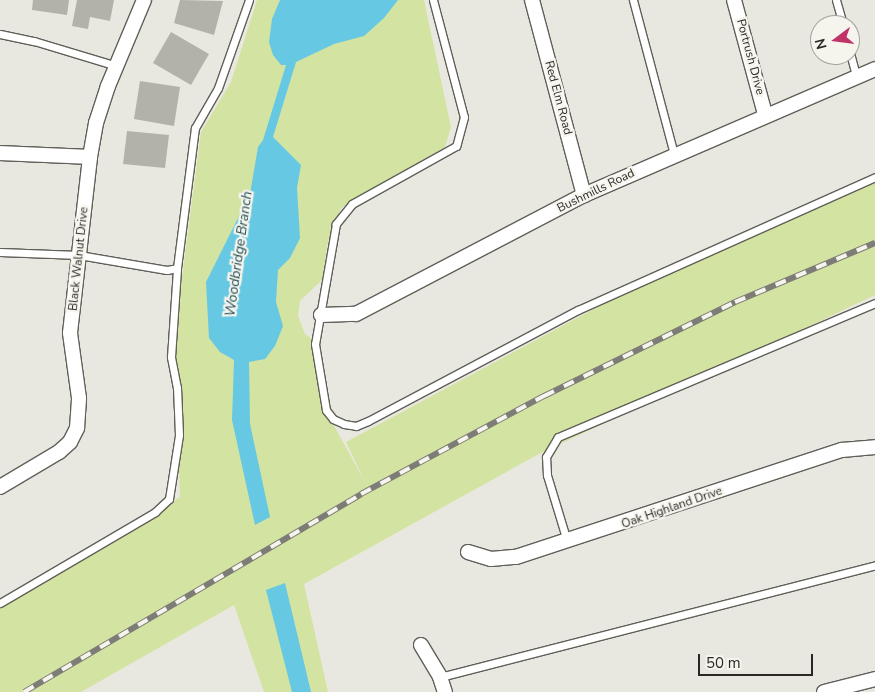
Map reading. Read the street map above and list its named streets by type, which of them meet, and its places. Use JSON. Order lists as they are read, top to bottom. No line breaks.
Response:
{"streets":{"street":["Portrush Drive","Red Elm Road","Bushmills Road","Black Walnut Drive","Oak Highland Drive"]},"crossings":[["Portrush Drive","Bushmills Road"],["Red Elm Road","Bushmills Road"]],"water":["Woodbridge Branch"],"scale_bar":"50 m","north":"left"}
